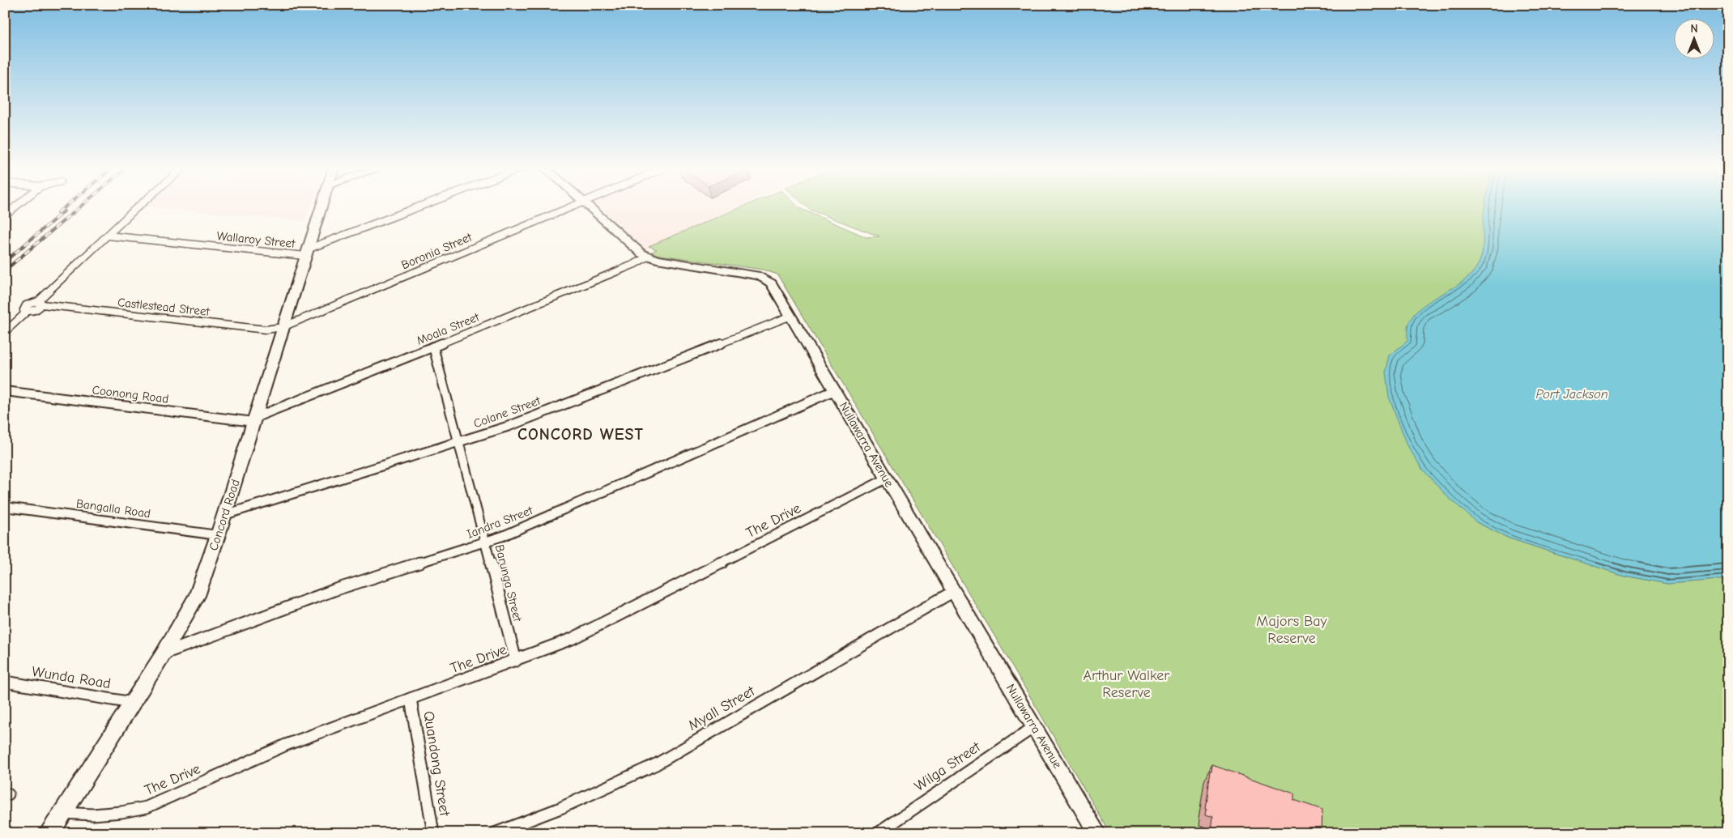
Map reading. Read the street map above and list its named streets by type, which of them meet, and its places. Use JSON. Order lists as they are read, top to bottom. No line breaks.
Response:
{"streets":{"main road":["Nullawarra Avenue","Concord Road"],"street":["Wallaroy Street","Boronia Street","Castlestead Street","Moala Street","Coonong Road","Colane Street","Bangalla Road","The Drive","Iandra Street","Barunga Street","Wunda Road","Myall Street","Quandong Street","Wilga Street"]},"crossings":[["Wallaroy Street","Concord Road"],["Boronia Street","Castlestead Street"],["Boronia Street","Concord Road"],["Castlestead Street","Concord Road"],["Moala Street","Coonong Road"],["Moala Street","Nullawarra Avenue"],["Moala Street","Concord Road"],["Moala Street","Barunga Street"],["Coonong Road","Concord Road"],["Colane Street","Nullawarra Avenue"],["Colane Street","Concord Road"],["Colane Street","Barunga Street"],["Nullawarra Avenue","The Drive"],["Nullawarra Avenue","Iandra Street"],["Nullawarra Avenue","Myall Street"],["Nullawarra Avenue","Wilga Street"],["Bangalla Road","Concord Road"],["Concord Road","The Drive"],["Concord Road","Iandra Street"],["Concord Road","Wunda Road"],["The Drive","Barunga Street"],["The Drive","Quandong Street"],["Iandra Street","Barunga Street"]],"districts":["CONCORD WEST"],"water":["Port Jackson"],"parks":["Majors Bay Reserve","Arthur Walker Reserve"],"north":"top"}
